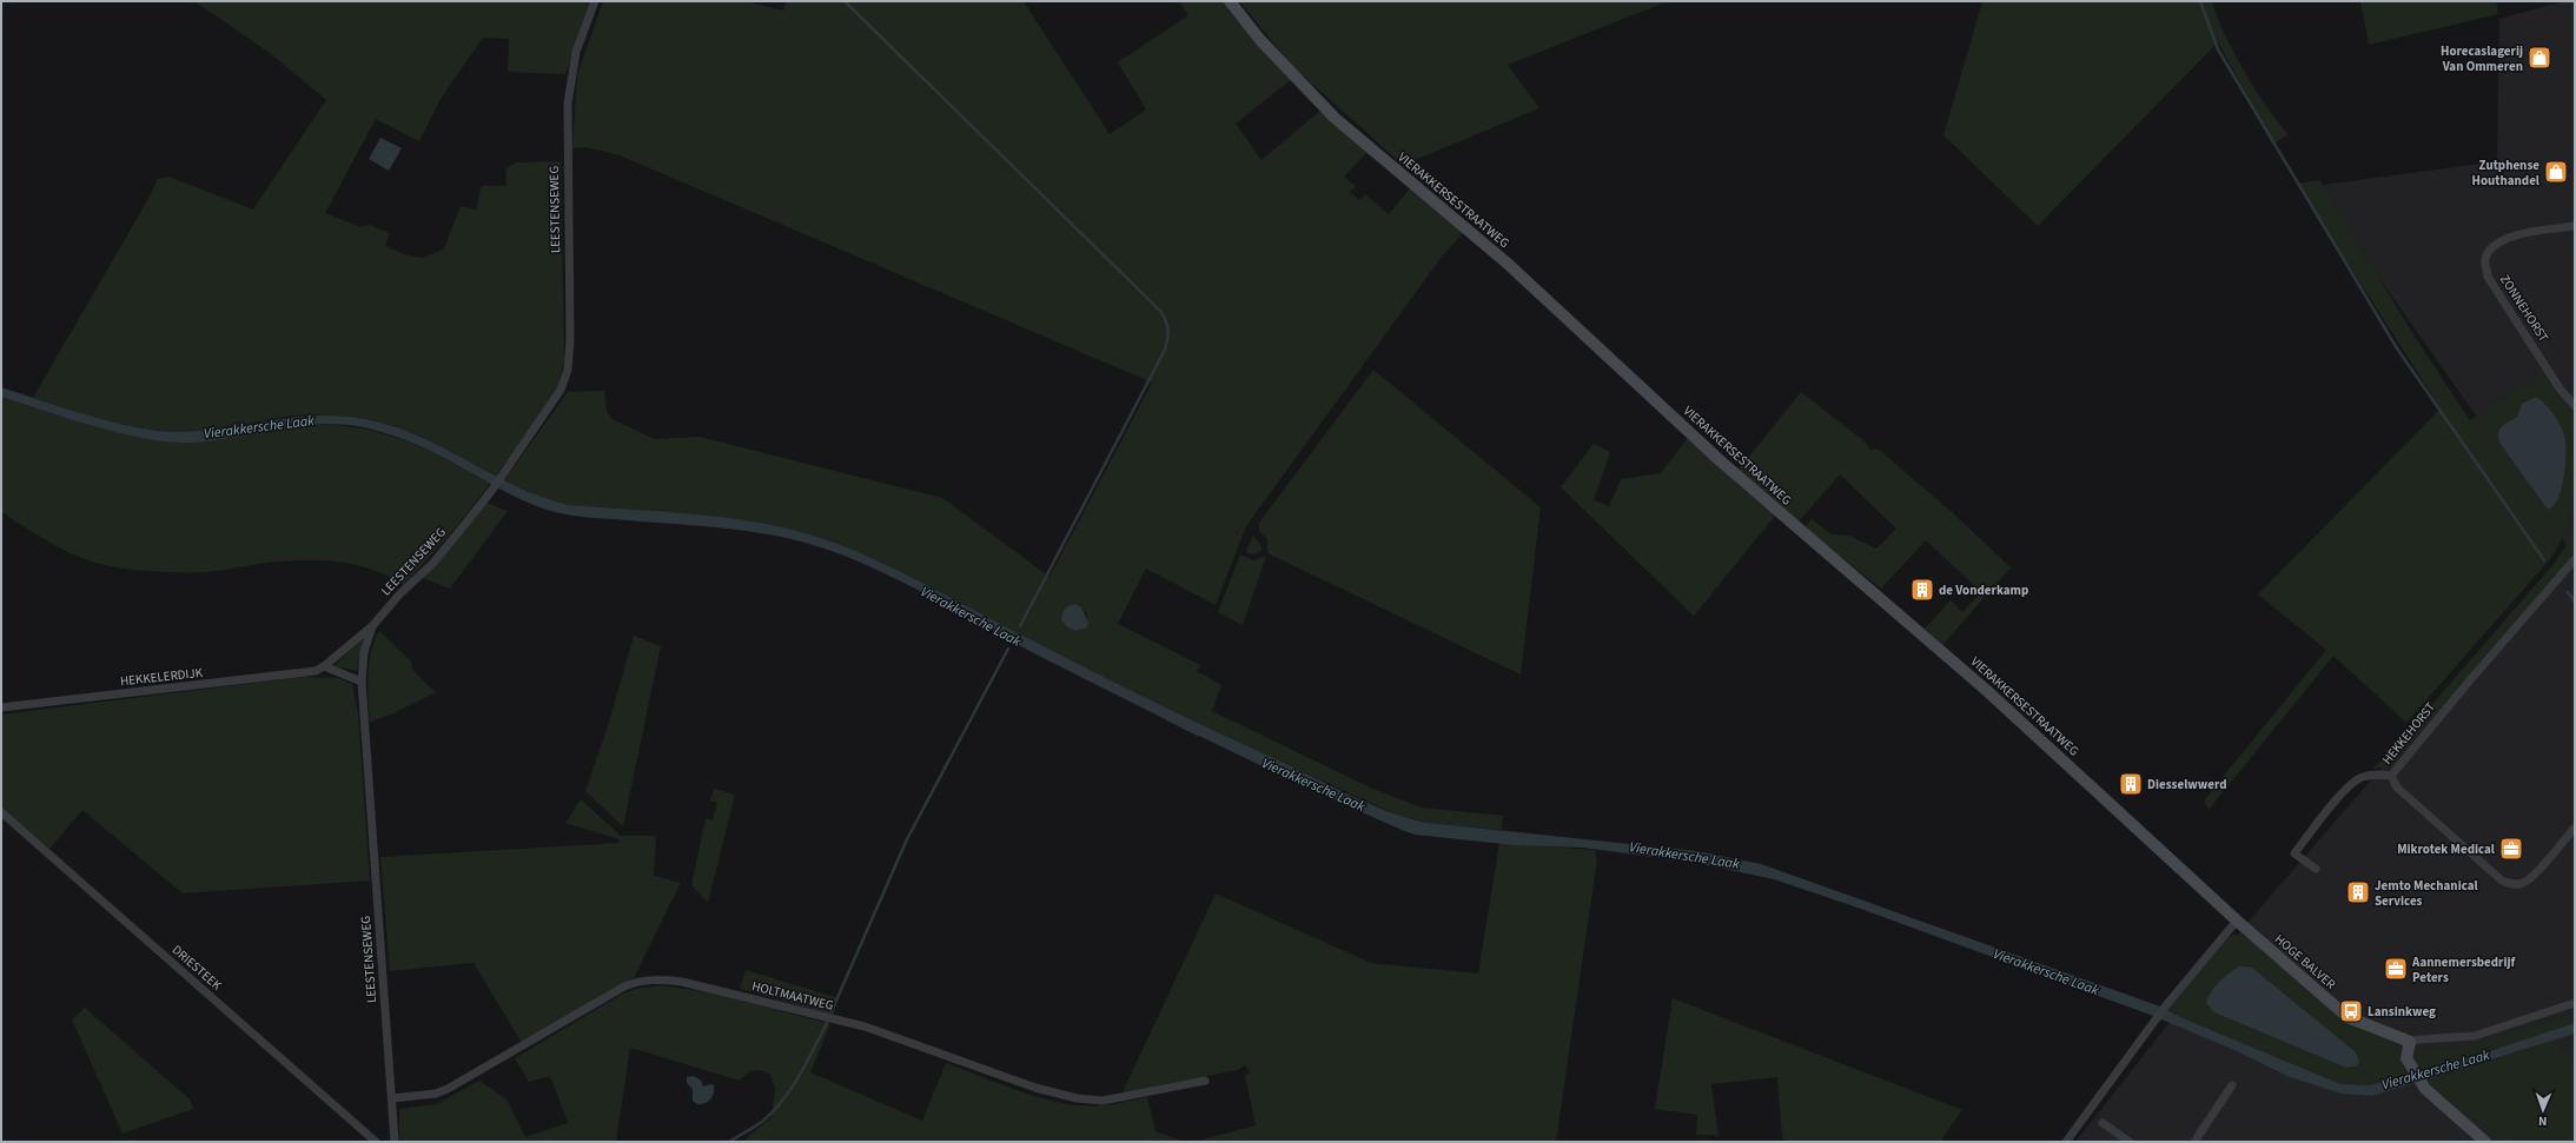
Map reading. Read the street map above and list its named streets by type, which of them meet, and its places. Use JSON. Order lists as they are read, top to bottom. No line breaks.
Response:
{"streets":{"street":["VIERAKKERSESTRAATWEG","LEESTENSEWEG","ZONNEHORST","HEKKELERDIJK","HEKKEHORST","HOGE BALVER","DRIESTEEK","HOLTMAATWEG"]},"crossings":[["VIERAKKERSESTRAATWEG","HOGE BALVER"],["LEESTENSEWEG","HEKKELERDIJK"],["LEESTENSEWEG","HOLTMAATWEG"]],"water":["Vierakkersche Laak"],"places":{"shop":["Horecaslagerij Van Ommeren","Zutphense Houthandel"],"building":["de Vonderkamp","Diesselwwerd","Jemto Mechanical Services"],"office":["Mikrotek Medical","Aannemersbedrijf Peters"],"bus stop":["Lansinkweg"]},"north":"bottom"}
